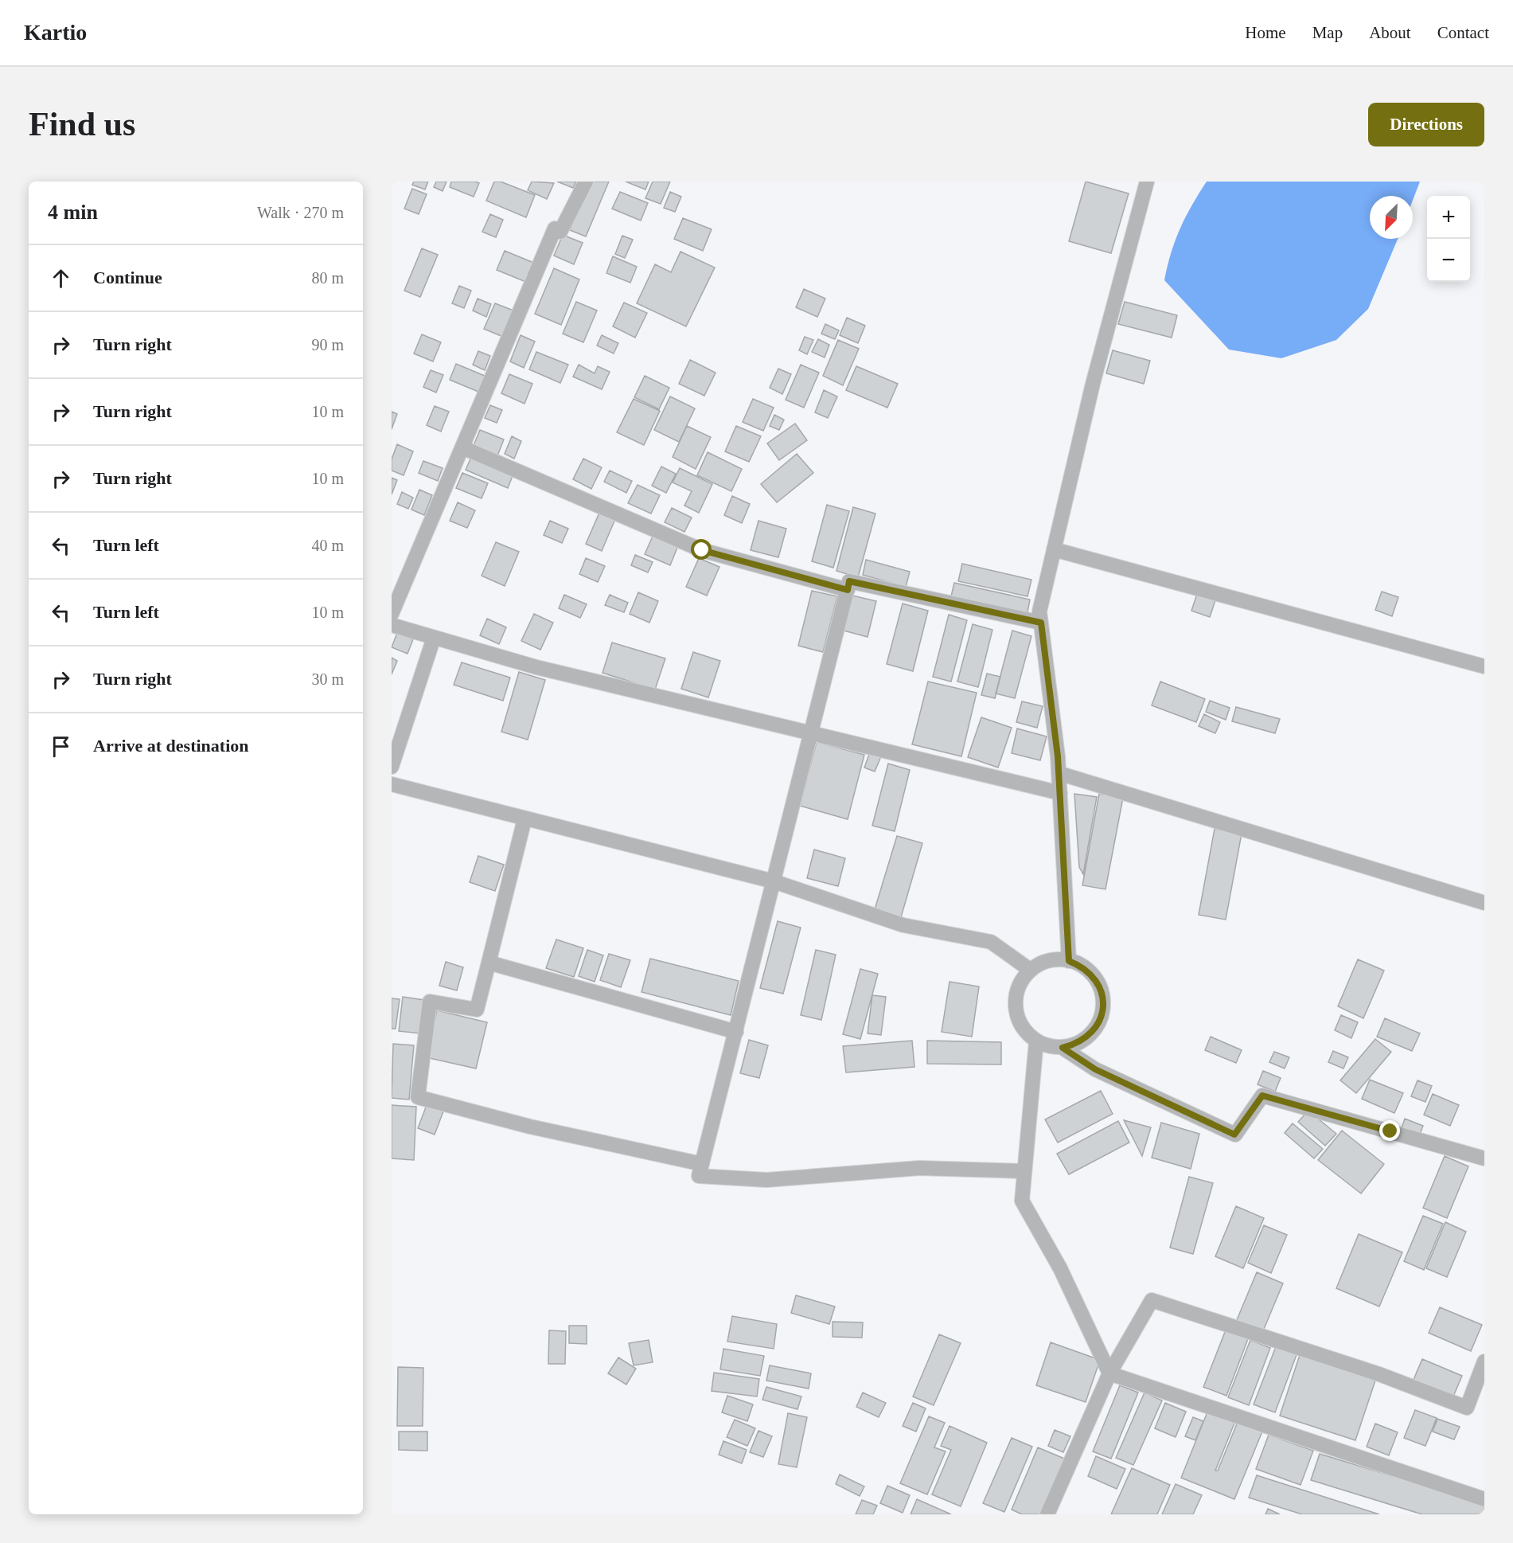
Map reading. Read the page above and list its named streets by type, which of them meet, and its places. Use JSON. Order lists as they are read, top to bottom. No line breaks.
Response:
{"north":"bottom left","page":{"header":"Kartio","nav":["Home","Map","About","Contact"],"buttons":"Directions","title":"Find us","heading":["4 min","Walk · 270 m"],"map_buttons":["+","−"],"list":[["Continue","80 m"],["Turn right","90 m"],["Turn right","10 m"],["Turn right","10 m"],["Turn left","40 m"],["Turn left","10 m"],["Turn right","30 m"],"Arrive at destination"]}}
